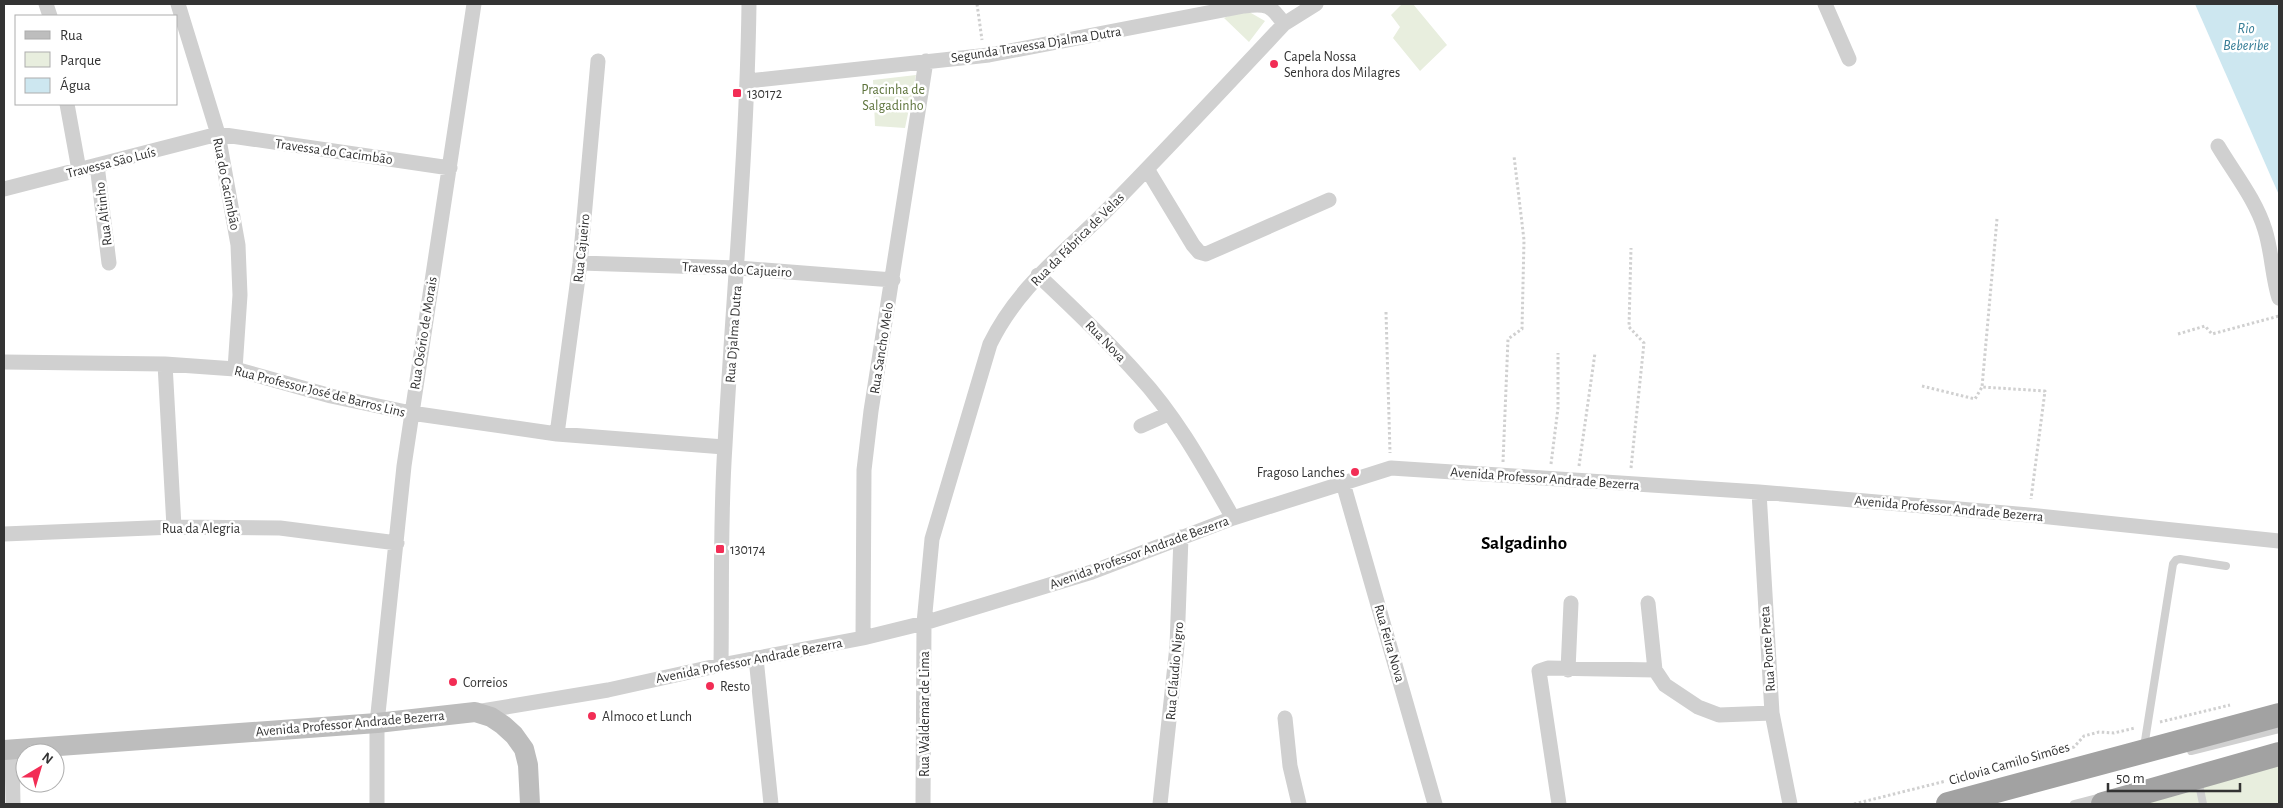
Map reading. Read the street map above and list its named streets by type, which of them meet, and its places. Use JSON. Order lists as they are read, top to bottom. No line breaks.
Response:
{"streets":{"main road":["Avenida Professor Andrade Bezerra"],"street":["Segunda Travessa Djalma Dutra","Travessa do Cacimbão","Travessa São Luís","Rua do Cacimbão","Rua Altinho","Rua da Fábrica de Velas","Rua Cajueiro","Travessa do Cajueiro","Rua Osório de Morais","Rua Djalma Dutra","Rua Nova","Rua Sancho Melo","Rua Professor José de Barros Lins","Rua da Alegria","Rua Feira Nova","Rua Ponte Preta","Rua Cláudio Nigro","Rua Waldemar de Lima"],"path":["Ciclovia Camilo Simões"]},"crossings":[["Segunda Travessa Djalma Dutra","Rua da Fábrica de Velas"],["Segunda Travessa Djalma Dutra","Rua Djalma Dutra"],["Segunda Travessa Djalma Dutra","Rua Sancho Melo"],["Travessa do Cacimbão","Travessa São Luís"],["Travessa do Cacimbão","Rua do Cacimbão"],["Travessa do Cacimbão","Rua Osório de Morais"],["Travessa São Luís","Rua do Cacimbão"],["Travessa São Luís","Rua Altinho"],["Rua do Cacimbão","Rua Professor José de Barros Lins"],["Rua da Fábrica de Velas","Rua Nova"],["Rua da Fábrica de Velas","Avenida Professor Andrade Bezerra"],["Rua da Fábrica de Velas","Rua Waldemar de Lima"],["Rua Cajueiro","Travessa do Cajueiro"],["Rua Cajueiro","Rua Professor José de Barros Lins"],["Travessa do Cajueiro","Rua Djalma Dutra"],["Travessa do Cajueiro","Rua Sancho Melo"],["Rua Osório de Morais","Rua Professor José de Barros Lins"],["Rua Osório de Morais","Avenida Professor Andrade Bezerra"],["Rua Osório de Morais","Rua da Alegria"],["Rua Djalma Dutra","Rua Professor José de Barros Lins"],["Rua Djalma Dutra","Avenida Professor Andrade Bezerra"],["Rua Nova","Avenida Professor Andrade Bezerra"],["Rua Sancho Melo","Avenida Professor Andrade Bezerra"],["Avenida Professor Andrade Bezerra","Rua Feira Nova"],["Avenida Professor Andrade Bezerra","Rua Ponte Preta"],["Avenida Professor Andrade Bezerra","Rua Cláudio Nigro"],["Avenida Professor Andrade Bezerra","Rua Waldemar de Lima"]],"districts":["Salgadinho"],"water":["Rio Beberibe"],"parks":["Pracinha de Salgadinho"],"places":{"other":["Capela Nossa Senhora dos Milagres","Fragoso Lanches","Correios","Resto","Almoco et Lunch"],"transit":["130172","130174"]},"legend":["Rua","Parque","Água"],"scale_bar":"50 m","north":"top right"}
